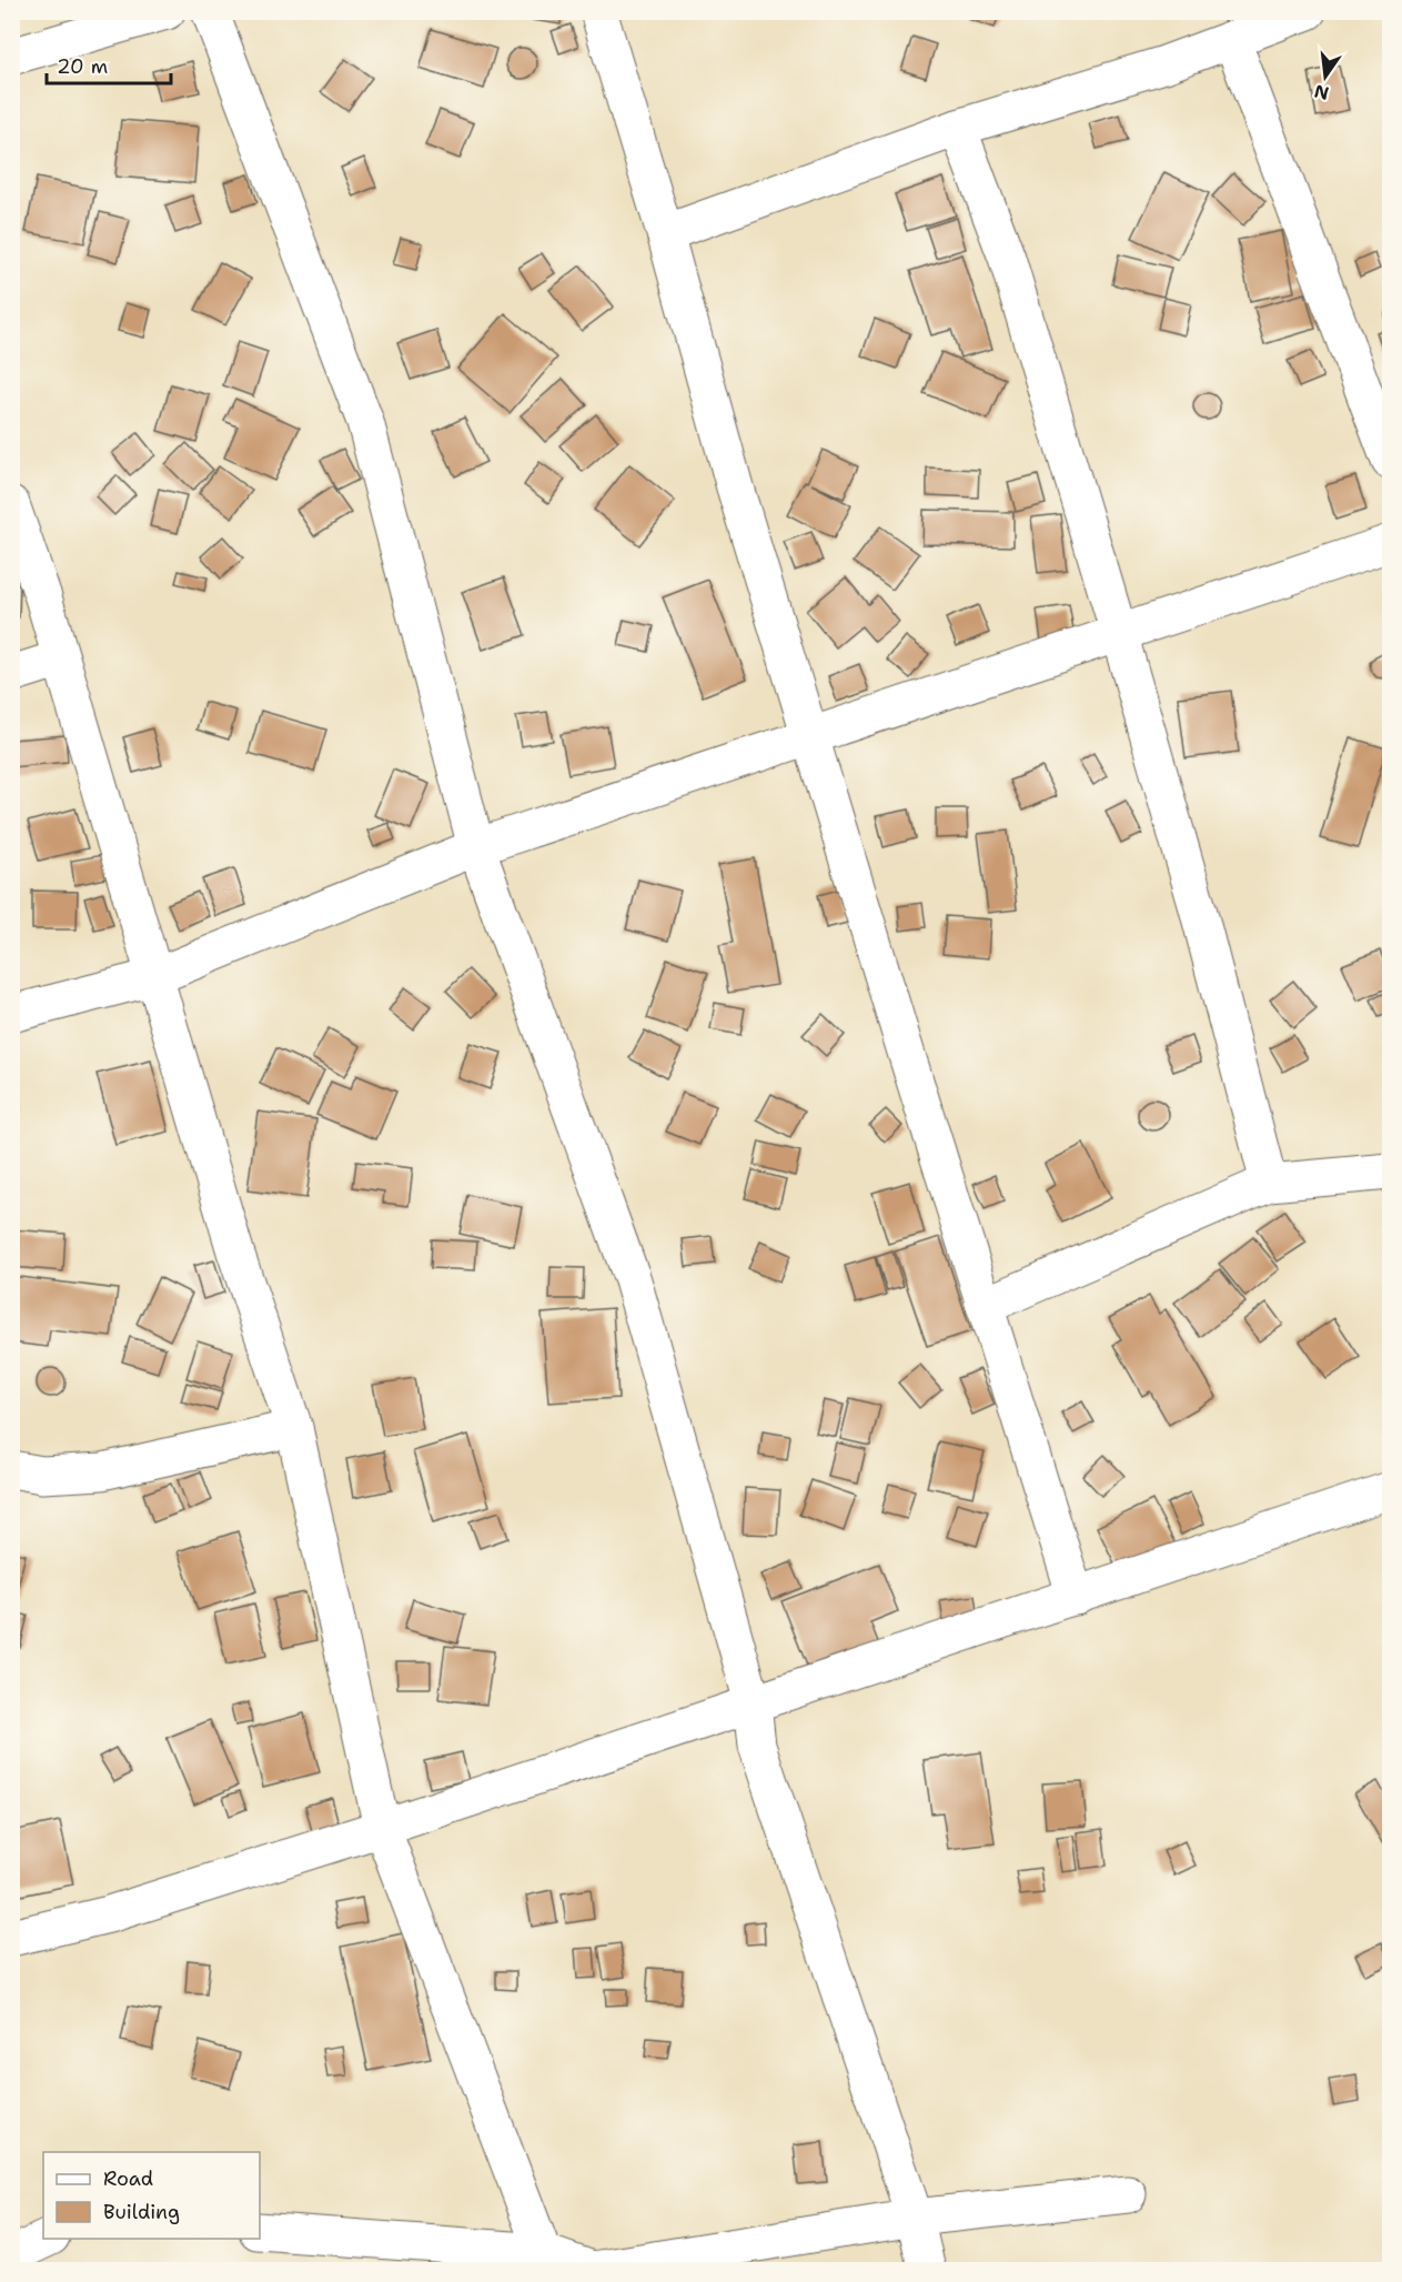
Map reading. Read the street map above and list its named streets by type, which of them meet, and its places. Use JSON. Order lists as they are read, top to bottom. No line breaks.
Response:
{"legend":["Road","Building"],"scale_bar":"20 m","north":"bottom"}
